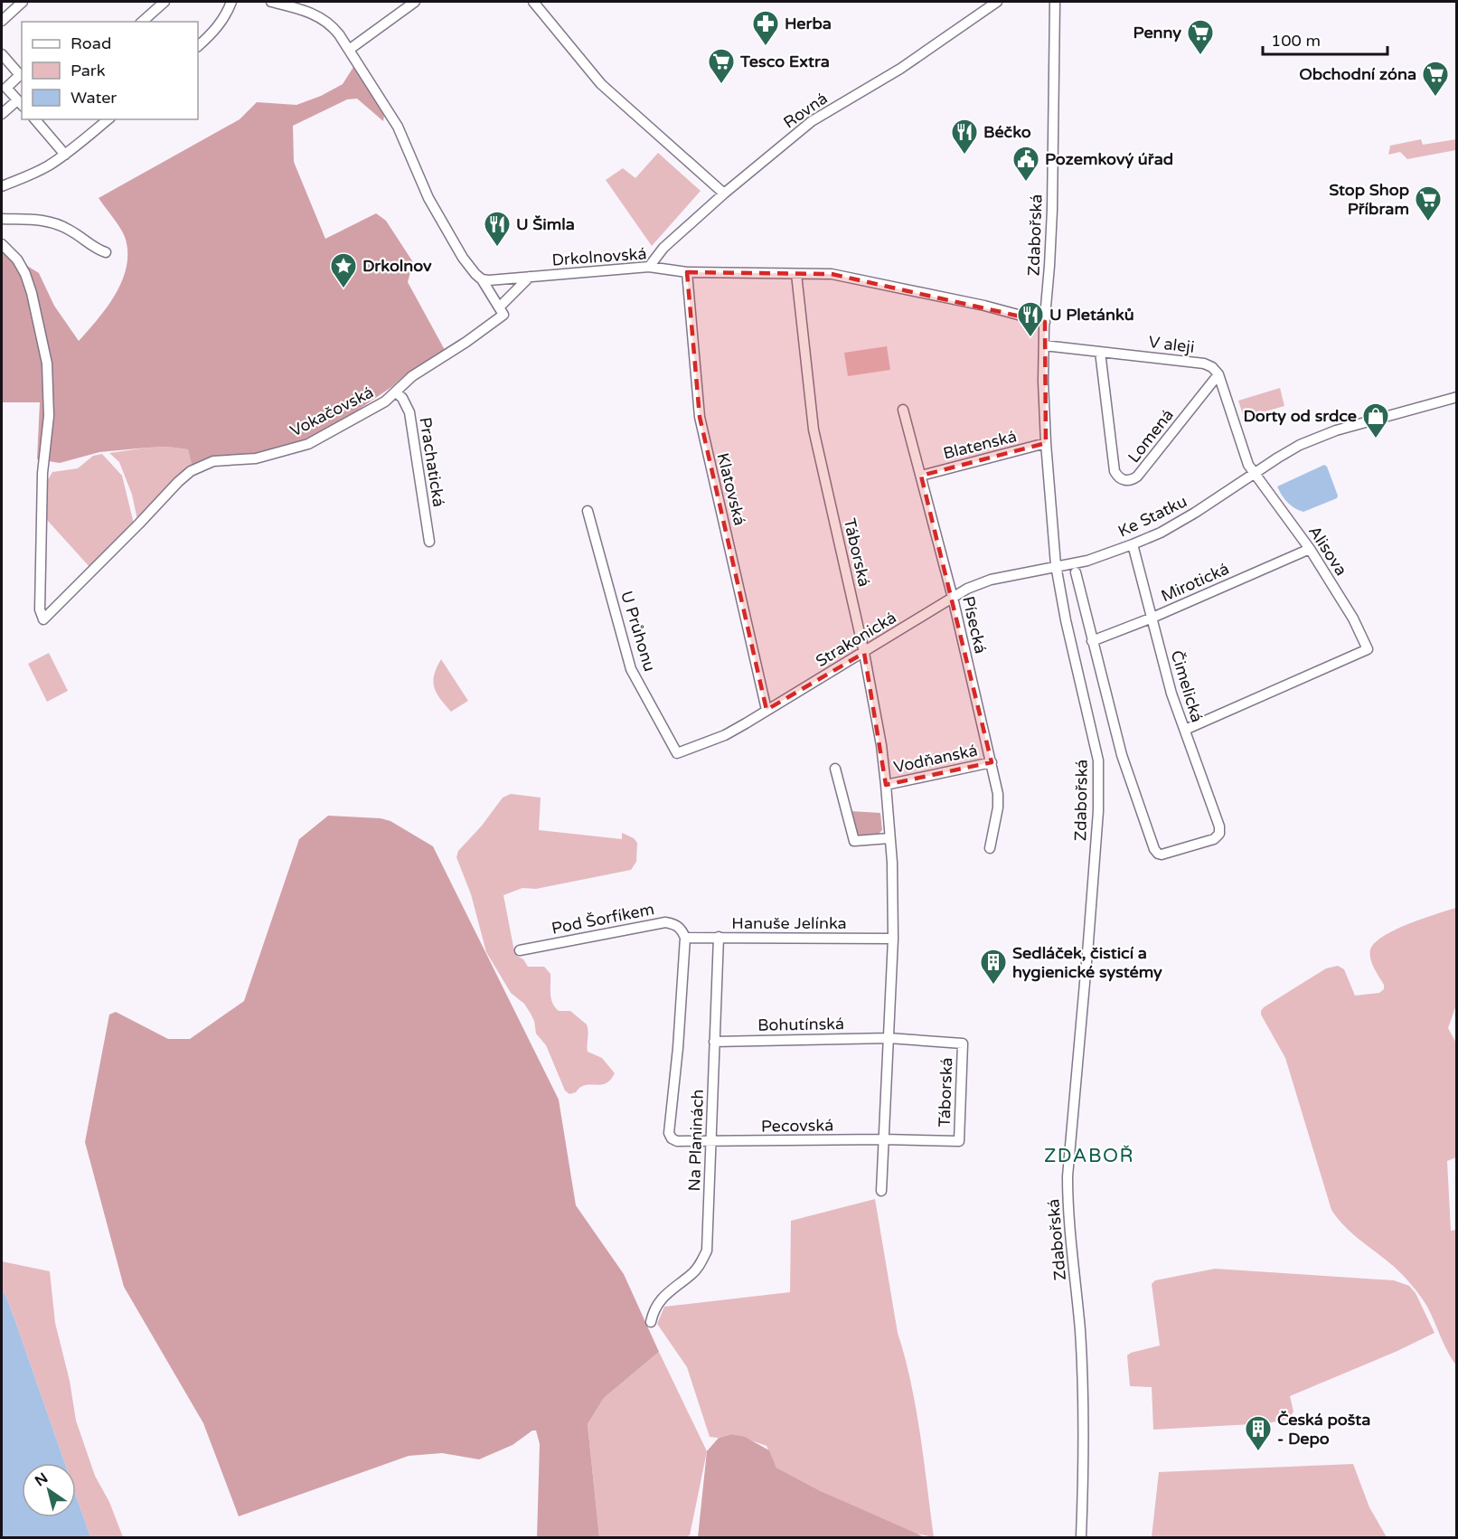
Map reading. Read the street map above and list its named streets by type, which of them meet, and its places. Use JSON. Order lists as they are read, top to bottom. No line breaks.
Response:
{"streets":{"street":["Rovná","Zdabořská","Drkolnovská","V aleji","Vokačovská","Lomená","Blatenská","Prachatická","Klatovská","Ke Statku","Alisova","Táborská","Mirotická","Písecká","U Průhonu","Strakonická","Čimelická","Vodňanská","Pod Šorfíkem","Hanuše Jelínka","Bohutínská","Pecovská","Na Planinách"]},"crossings":[["Rovná","Drkolnovská"],["Zdabořská","Drkolnovská"],["Zdabořská","V aleji"],["Zdabořská","Blatenská"],["Zdabořská","Ke Statku"],["Zdabořská","Strakonická"],["Drkolnovská","Vokačovská"],["Drkolnovská","Klatovská"],["Drkolnovská","Táborská"],["V aleji","Lomená"],["Vokačovská","Prachatická"],["Blatenská","Písecká"],["Klatovská","Strakonická"],["Ke Statku","Alisova"],["Ke Statku","Strakonická"],["Ke Statku","Čimelická"],["Alisova","Mirotická"],["Alisova","Čimelická"],["Táborská","Strakonická"],["Táborská","Vodňanská"],["Táborská","Hanuše Jelínka"],["Táborská","Bohutínská"],["Táborská","Pecovská"],["Mirotická","Čimelická"],["Písecká","Strakonická"],["Písecká","Vodňanská"],["U Průhonu","Strakonická"],["Pod Šorfíkem","Hanuše Jelínka"],["Pod Šorfíkem","Pecovská"],["Hanuše Jelínka","Pecovská"],["Hanuše Jelínka","Na Planinách"],["Bohutínská","Na Planinách"],["Pecovská","Na Planinách"]],"districts":["ZDABOŘ"],"places":{"pharmacy":["Herba"],"supermarket":["Penny","Tesco Extra","Obchodní zóna","Stop Shop Příbram"],"restaurant":["Béčko","U Šimla","U Pletánků"],"public building":["Pozemkový úřad"],"place":["Drkolnov"],"shop":["Dorty od srdce"],"building":["Sedláček, čisticí a hygienické systémy","Česká pošta - Depo"]},"legend":["Road","Park","Water"],"scale_bar":"100 m","north":"top left"}
